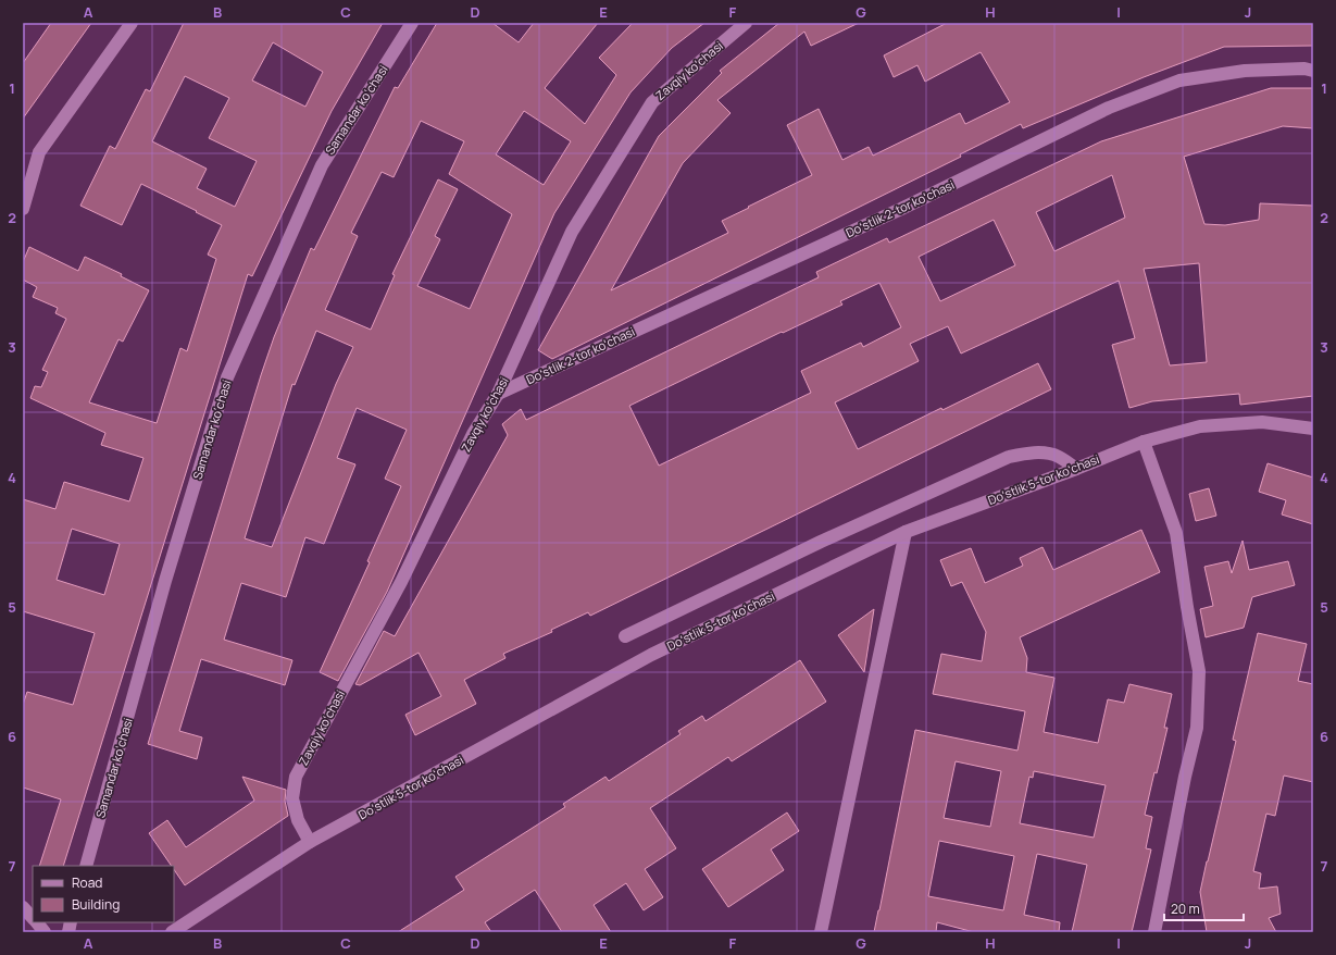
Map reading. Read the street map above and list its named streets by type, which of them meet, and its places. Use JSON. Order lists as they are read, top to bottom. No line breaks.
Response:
{"streets":{"street":["Zavqiy koʻchasi","Samandar ko‘chasi","Doʻstlik 2-tor koʻchasi","Doʻstlik 5-tor koʻchasi"]},"crossings":[["Zavqiy koʻchasi","Doʻstlik 2-tor koʻchasi"],["Zavqiy koʻchasi","Doʻstlik 5-tor koʻchasi"]],"legend":["Road","Building"],"scale_bar":"20 m","grid":{"columns":["A","B","C","D","E","F","G","H","I","J"],"rows":["1","2","3","4","5","6","7"]}}
